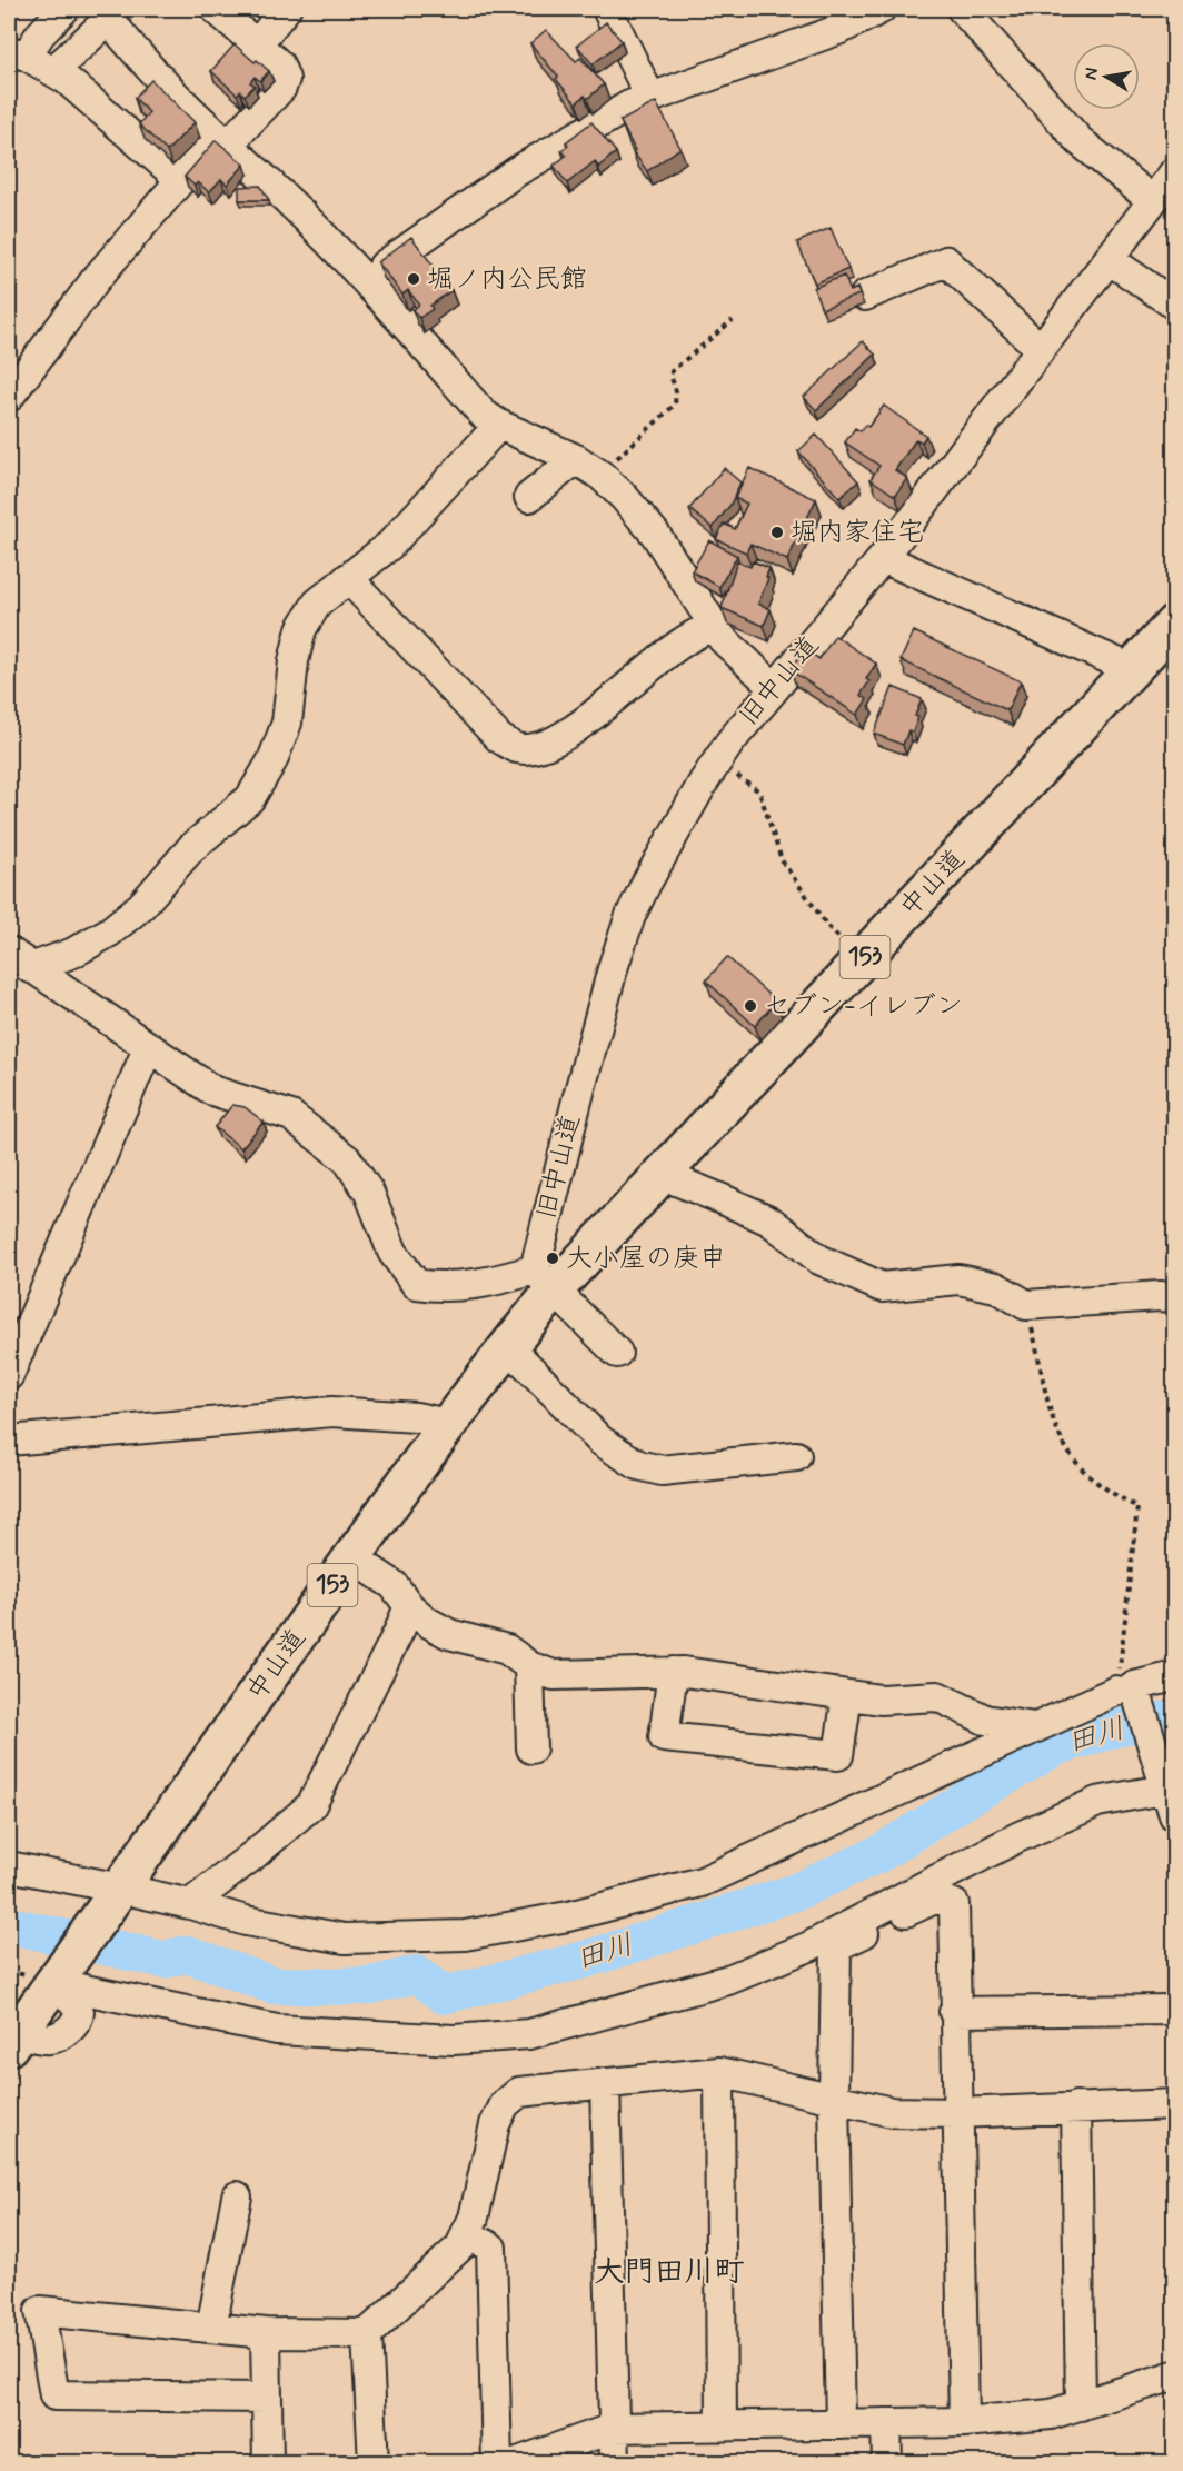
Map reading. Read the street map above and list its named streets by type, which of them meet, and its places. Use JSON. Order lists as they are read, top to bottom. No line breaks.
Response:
{"streets":{"highway":["中山道","153"],"street":["旧中山道"]},"crossings":[["旧中山道","中山道"]],"districts":["大門田川町"],"water":["田川"],"places":["堀ノ内公民館","堀内家住宅","セブン-イレブン","大小屋の庚申"],"north":"left"}
